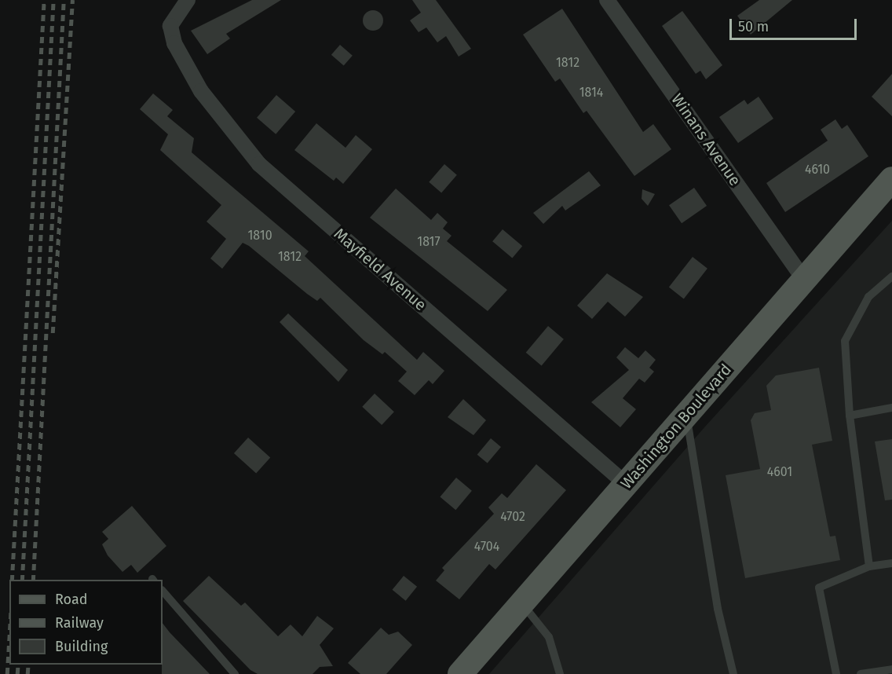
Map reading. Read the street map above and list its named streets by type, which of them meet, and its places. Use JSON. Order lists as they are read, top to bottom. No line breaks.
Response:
{"streets":{"main road":["Washington Boulevard"],"street":["Winans Avenue","Mayfield Avenue"]},"crossings":[["Winans Avenue","Washington Boulevard"],["Mayfield Avenue","Washington Boulevard"]],"house_numbers":["1812","1814","4610","1810","1817","1812","4601","4702","4704"],"legend":["Road","Railway","Building"],"scale_bar":"50 m"}
